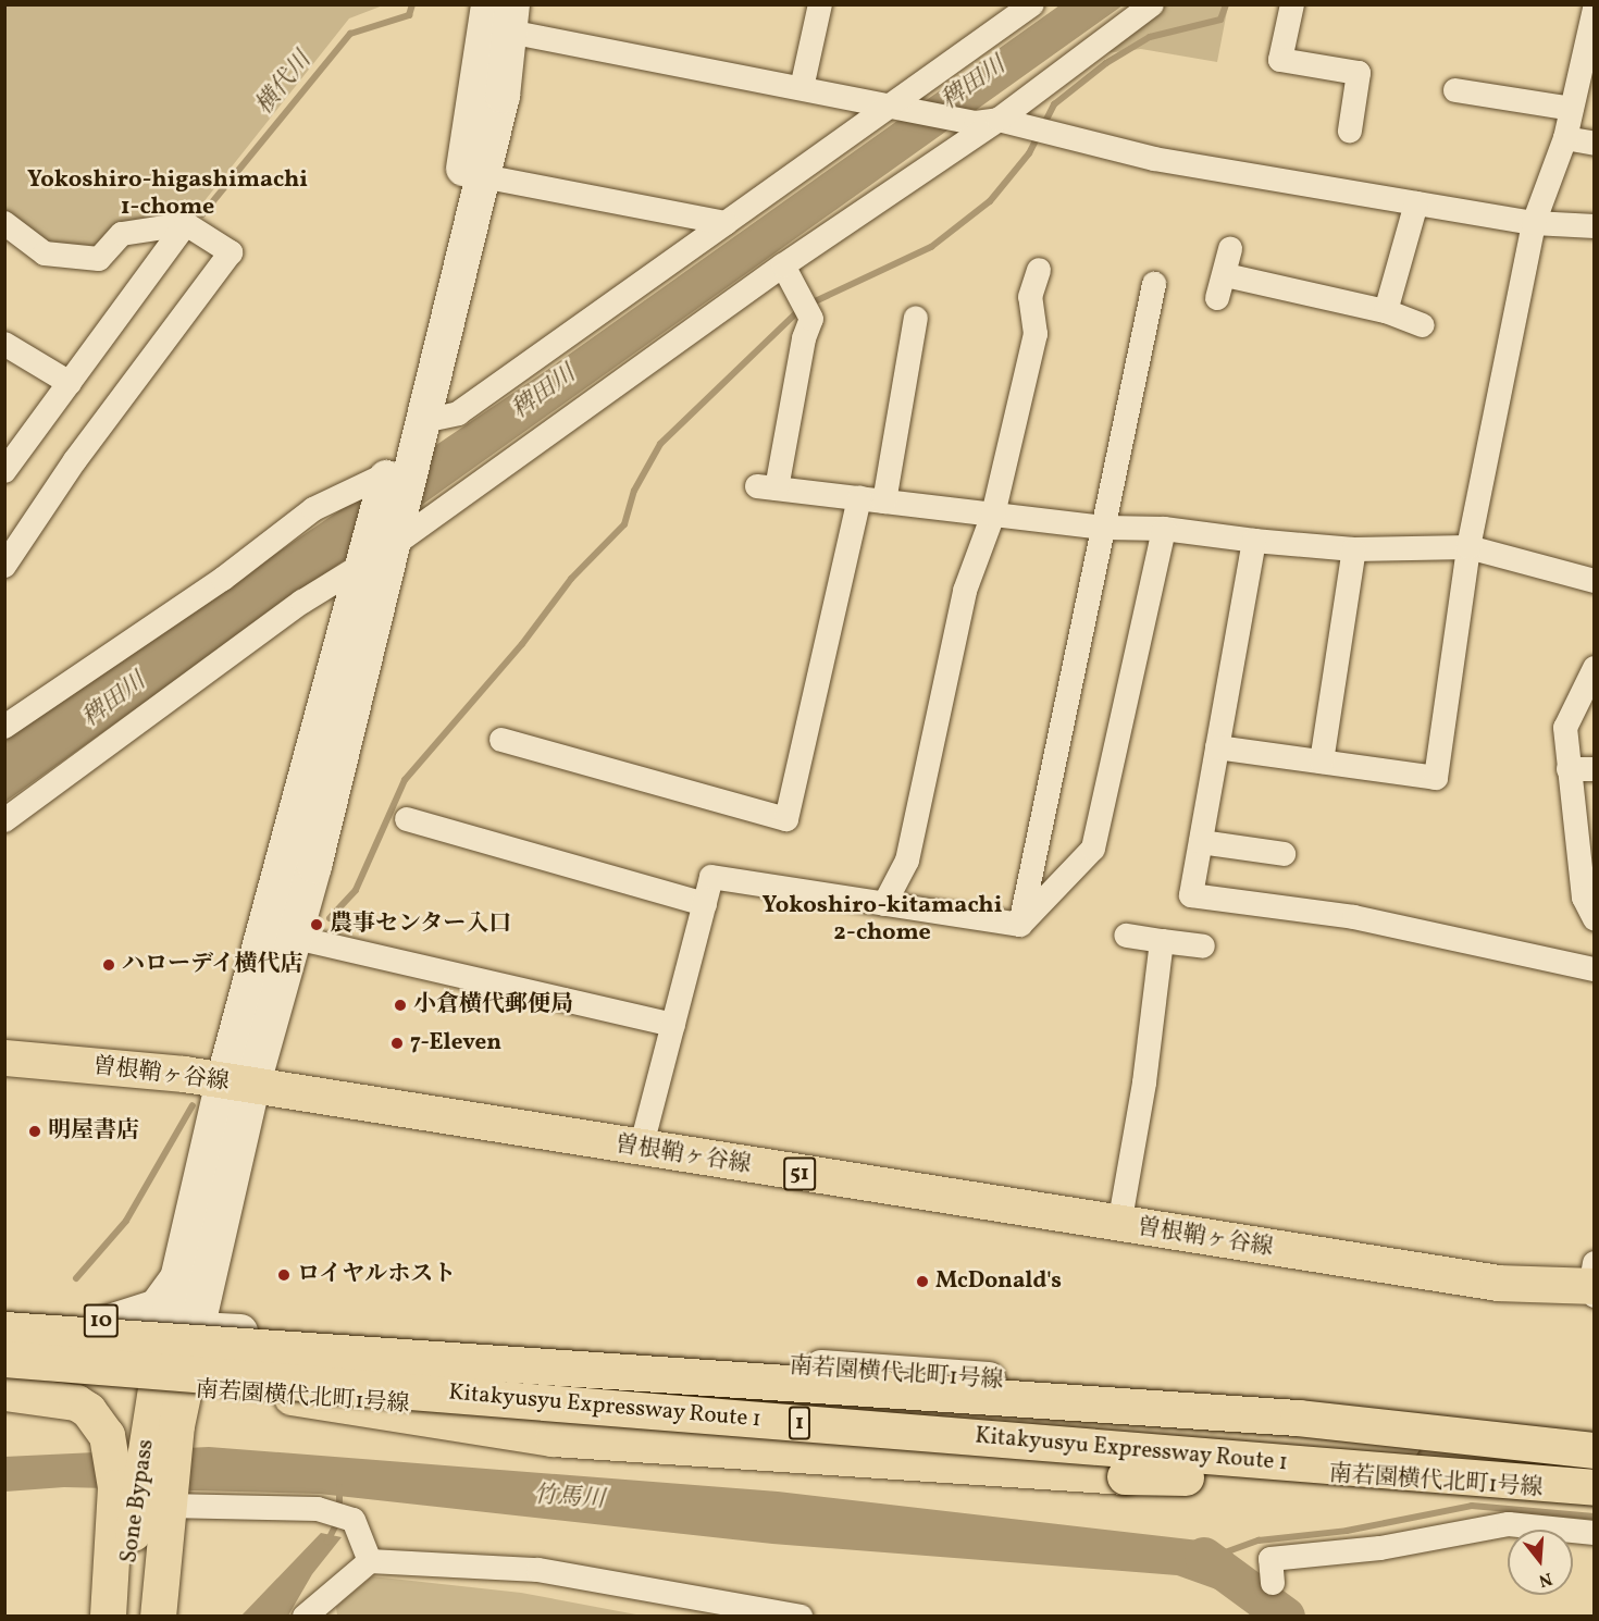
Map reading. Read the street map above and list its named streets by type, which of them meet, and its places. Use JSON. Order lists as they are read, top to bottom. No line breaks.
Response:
{"streets":{"main road":["曽根鞘ヶ谷線","51","10","Kitakyusyu Expressway Route 1","1","Sone Bypass"],"street":["南若園横代北町1号線"]},"crossings":[["10","南若園横代北町1号線"],["10","Sone Bypass"],["南若園横代北町1号線","Sone Bypass"]],"districts":["Yokoshiro-higashimachi 1-chome","Yokoshiro-kitamachi 2-chome"],"water":["横代川","稗田川","竹馬川"],"places":["農事センター入口","ハローデイ横代店","小倉横代郵便局","7-Eleven","明屋書店","ロイヤルホスト","McDonald's"],"north":"bottom"}
